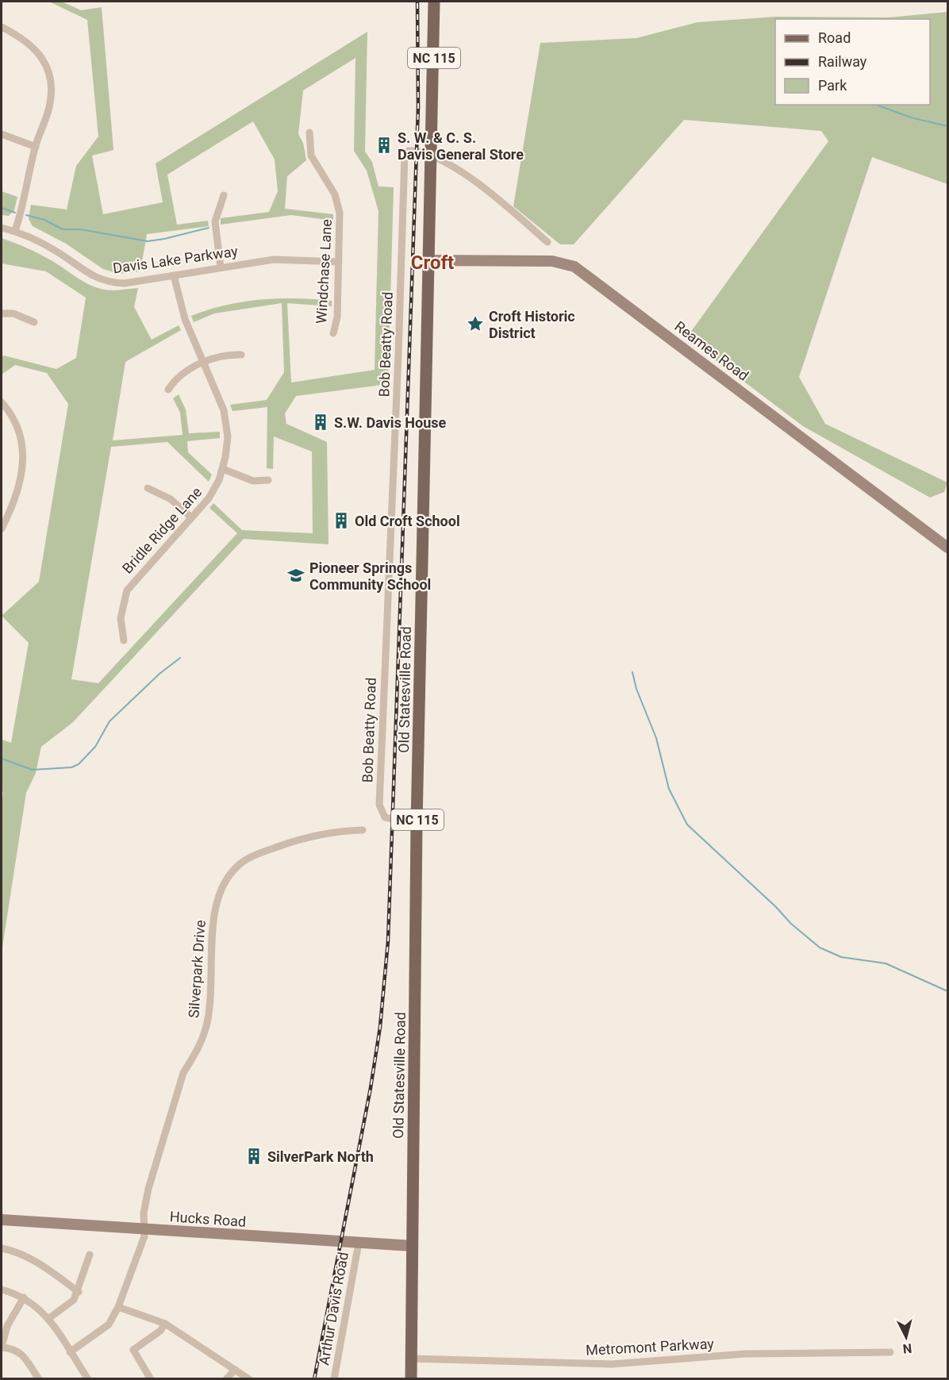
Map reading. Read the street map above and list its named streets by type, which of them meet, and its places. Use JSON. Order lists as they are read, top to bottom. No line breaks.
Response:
{"streets":{"main road":["NC 115","Reames Road","Old Statesville Road","Hucks Road"],"street":["Davis Lake Parkway","Windchase Lane","Bob Beatty Road","Bridle Ridge Lane","Silverpark Drive","Arthur Davis Road","Metromont Parkway"]},"crossings":[["Davis Lake Parkway","Windchase Lane"],["Davis Lake Parkway","Bridle Ridge Lane"],["Bob Beatty Road","Old Statesville Road"],["Reames Road","Old Statesville Road"],["Old Statesville Road","Hucks Road"],["Old Statesville Road","Metromont Parkway"],["Silverpark Drive","Hucks Road"],["Hucks Road","Arthur Davis Road"]],"districts":["Croft"],"places":{"building":["S. W. & C. S. Davis General Store","S.W. Davis House","Old Croft School","SilverPark North"],"place":["Croft Historic District"],"school or university":["Pioneer Springs Community School"]},"legend":["Road","Railway","Park"],"north":"bottom"}
